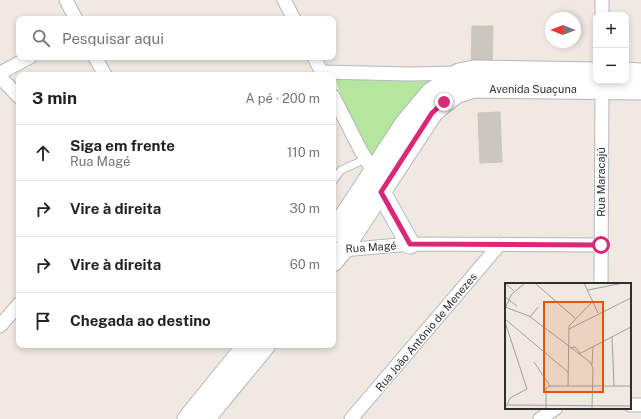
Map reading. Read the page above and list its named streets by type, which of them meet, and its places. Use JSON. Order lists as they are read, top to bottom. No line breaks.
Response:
{"streets":{"main road":["Avenida Suaçuna"],"street":["Rua Maracajú","Rua Magé","Rua João Antônio de Menezes"]},"crossings":[["Rua Maracajú","Rua Magé"],["Rua Magé","Rua João Antônio de Menezes"]],"north":"left","page":{"map_buttons":["+","−"],"search":"Pesquisar aqui","heading":["3 min","A pé · 200 m"],"list":[["Siga em frente","Rua Magé","110 m"],["Vire à direita","30 m"],["Vire à direita","60 m"],"Chegada ao destino"]}}
